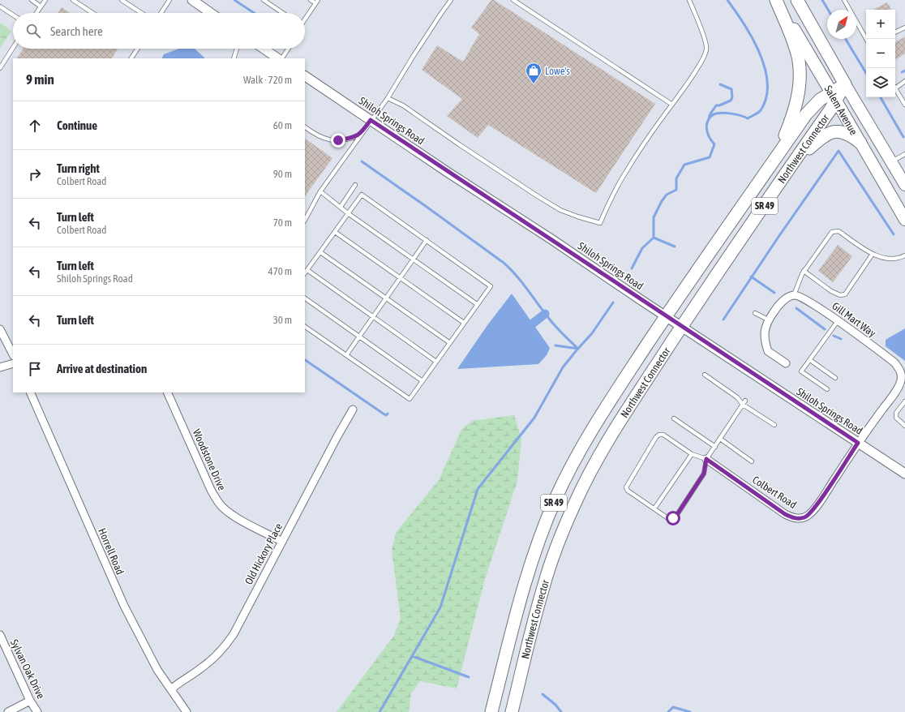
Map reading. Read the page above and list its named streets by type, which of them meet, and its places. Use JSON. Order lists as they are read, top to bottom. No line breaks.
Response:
{"streets":{"highway":["Salem Avenue","Northwest Connector","SR 49"],"street":["Shiloh Springs Road","Gill Mart Way","Woodstone Drive","Colbert Road","Horrell Road","Old Hickory Place","Sylvan Oak Drive"]},"crossings":[["Salem Avenue","Northwest Connector"],["Salem Avenue","SR 49"],["Shiloh Springs Road","Northwest Connector"],["Shiloh Springs Road","Gill Mart Way"],["Shiloh Springs Road","Colbert Road"],["Northwest Connector","SR 49"],["Gill Mart Way","Colbert Road"],["Woodstone Drive","Old Hickory Place"],["Horrell Road","Old Hickory Place"]],"places":{"shop":["Lowe's"]},"north":"top right","page":{"map_buttons":["+","−"],"search":"Search here","heading":["9 min","Walk · 720 m"],"list":[["Continue","60 m"],["Turn right","Colbert Road","90 m"],["Turn left","Colbert Road","70 m"],["Turn left","Shiloh Springs Road","470 m"],["Turn left","30 m"],"Arrive at destination"]}}
